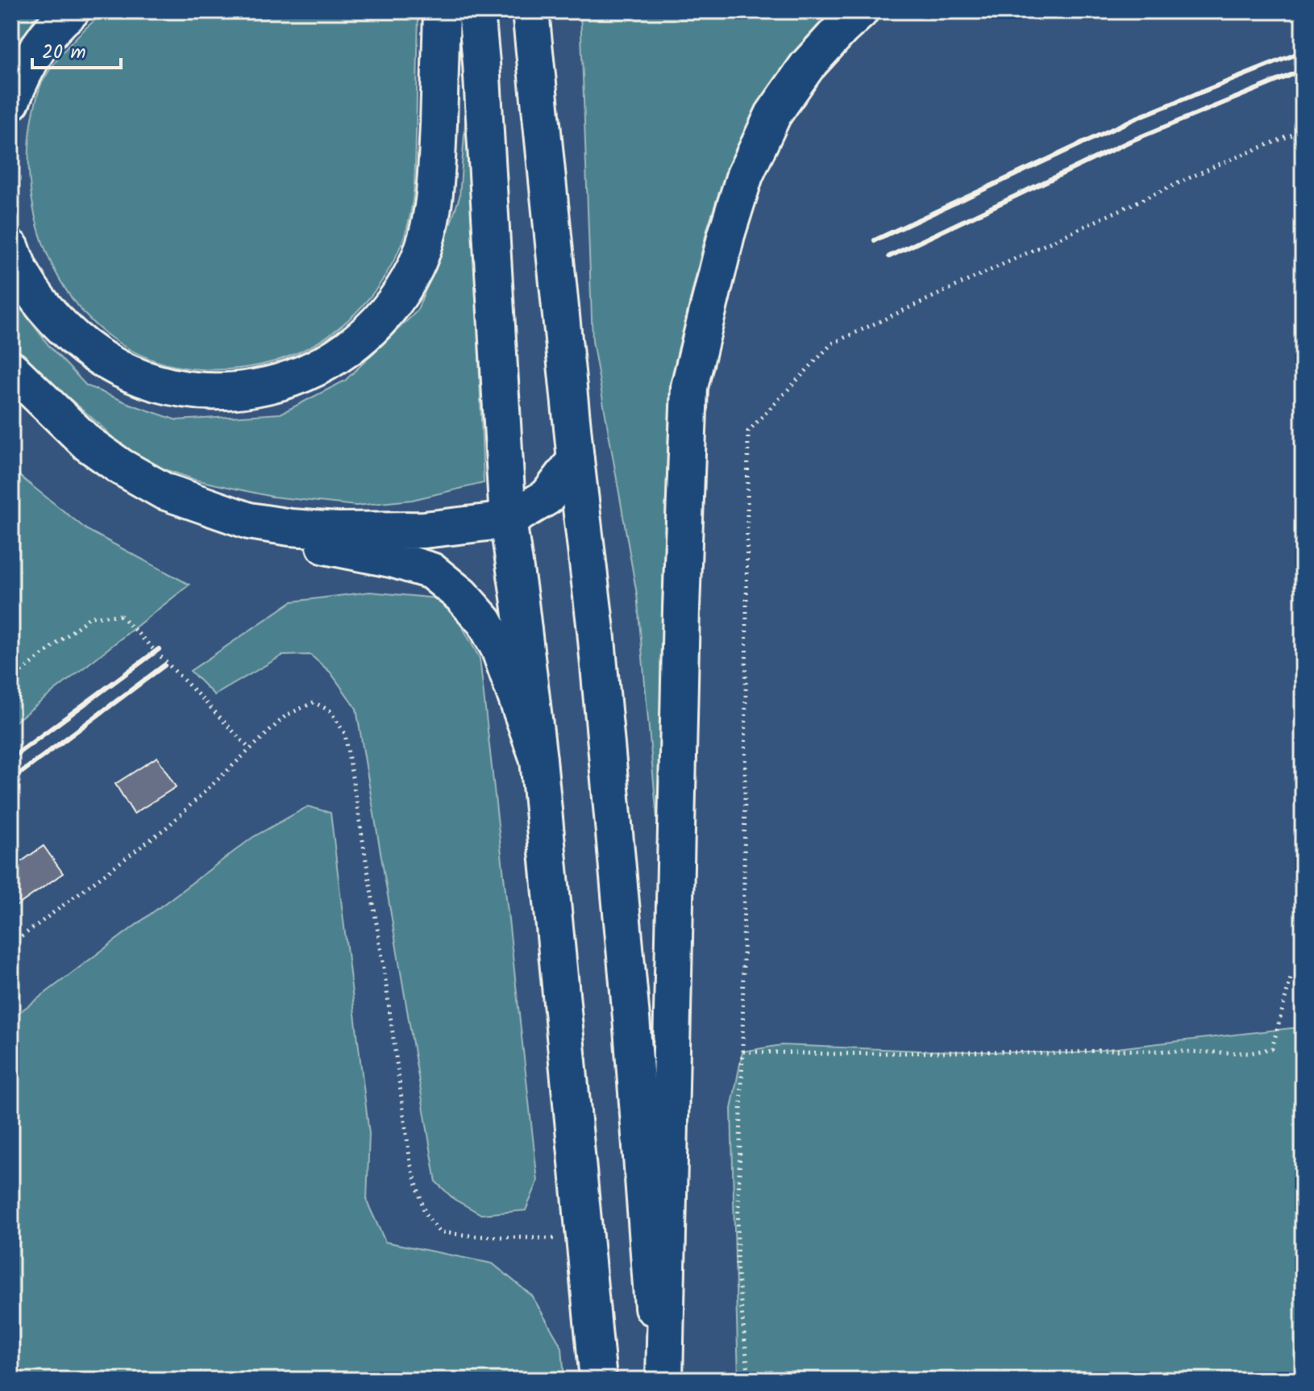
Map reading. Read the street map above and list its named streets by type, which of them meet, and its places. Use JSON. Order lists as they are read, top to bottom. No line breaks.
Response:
{"scale_bar":"20 m"}
